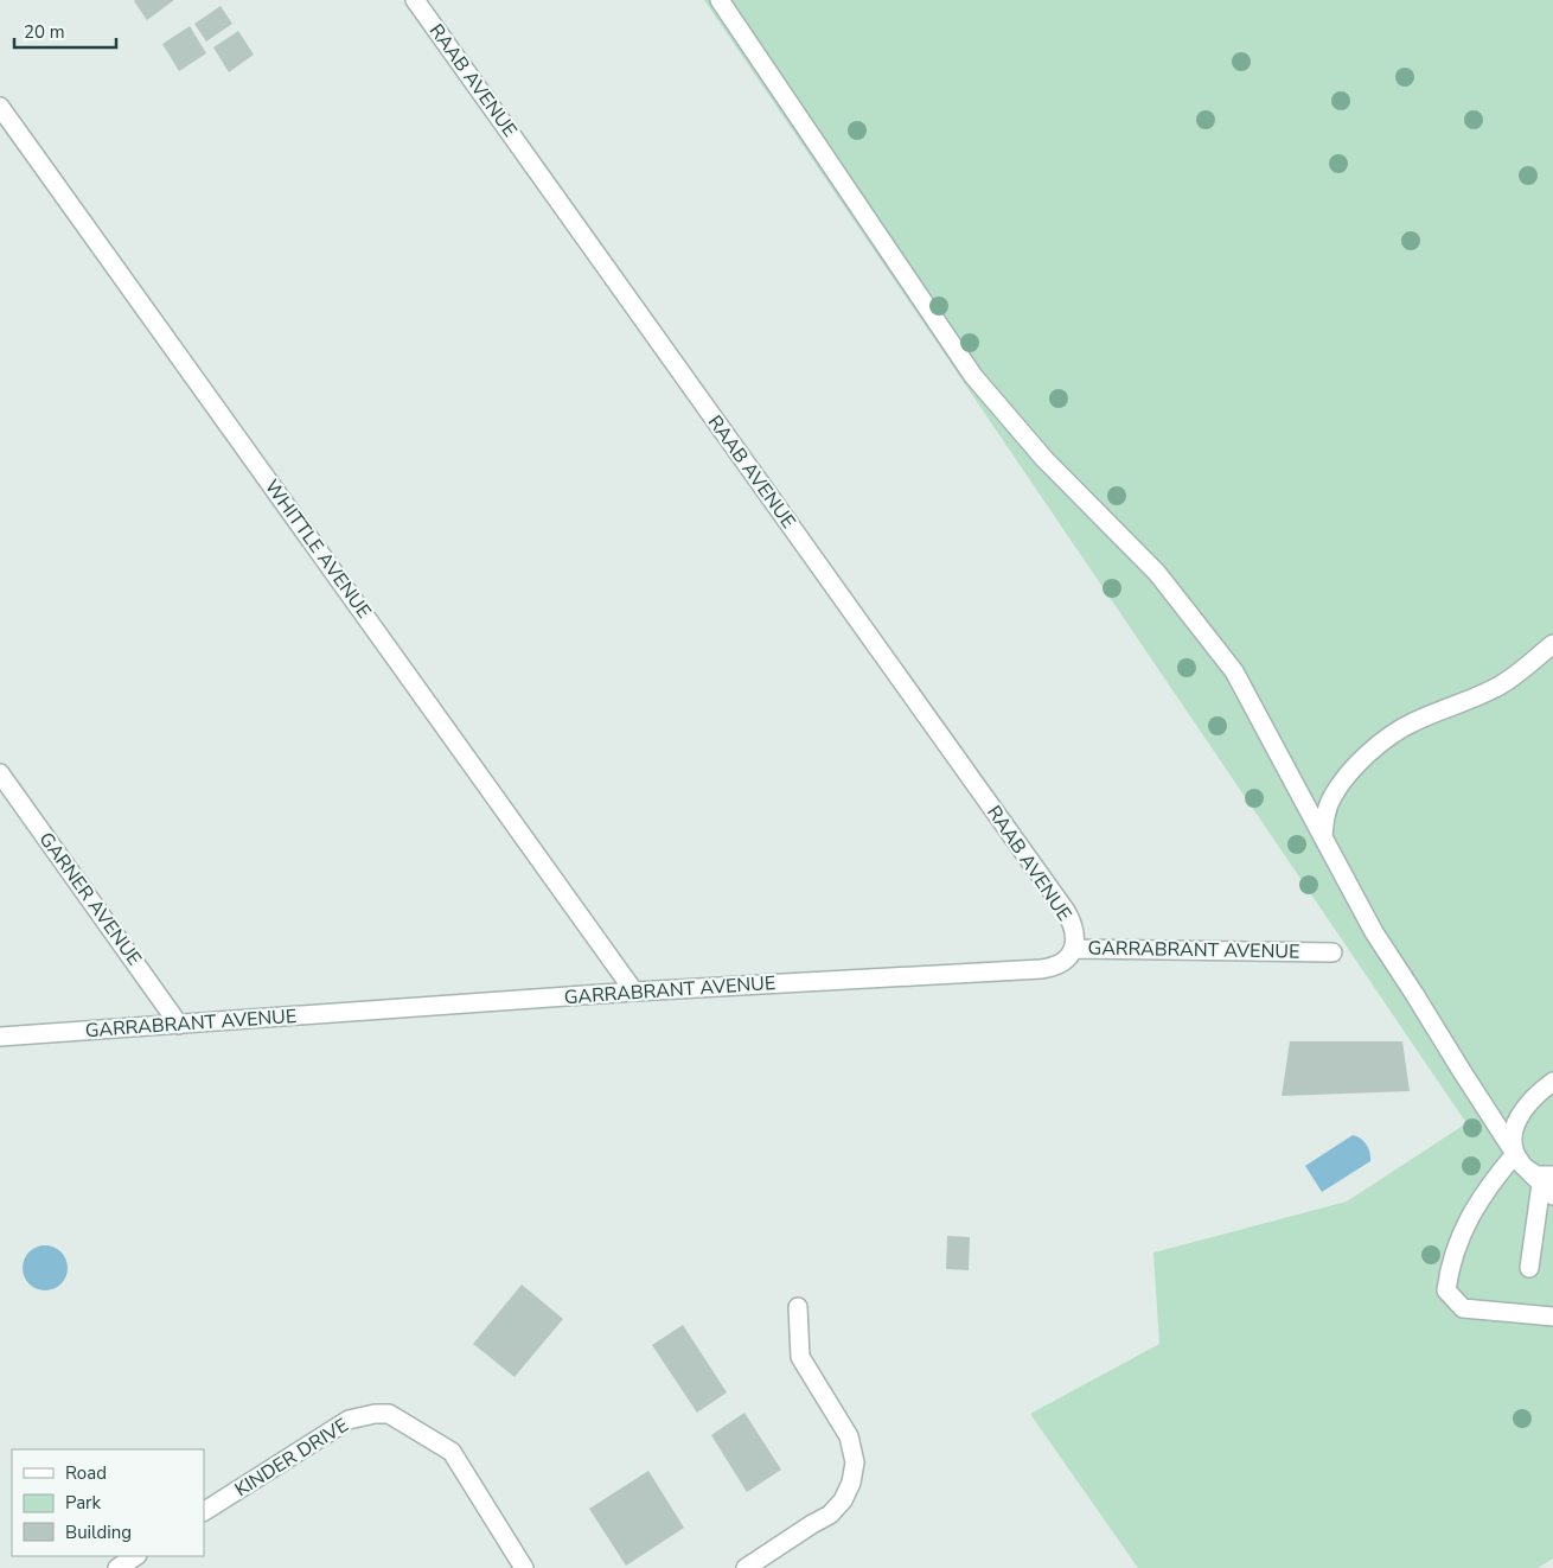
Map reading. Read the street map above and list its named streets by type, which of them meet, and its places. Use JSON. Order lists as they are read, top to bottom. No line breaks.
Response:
{"streets":{"street":["RAAB AVENUE","WHITTLE AVENUE","GARNER AVENUE","GARRABRANT AVENUE","KINDER DRIVE"]},"crossings":[["RAAB AVENUE","GARRABRANT AVENUE"],["WHITTLE AVENUE","GARRABRANT AVENUE"],["GARNER AVENUE","GARRABRANT AVENUE"]],"legend":["Road","Park","Building"],"scale_bar":"20 m"}
